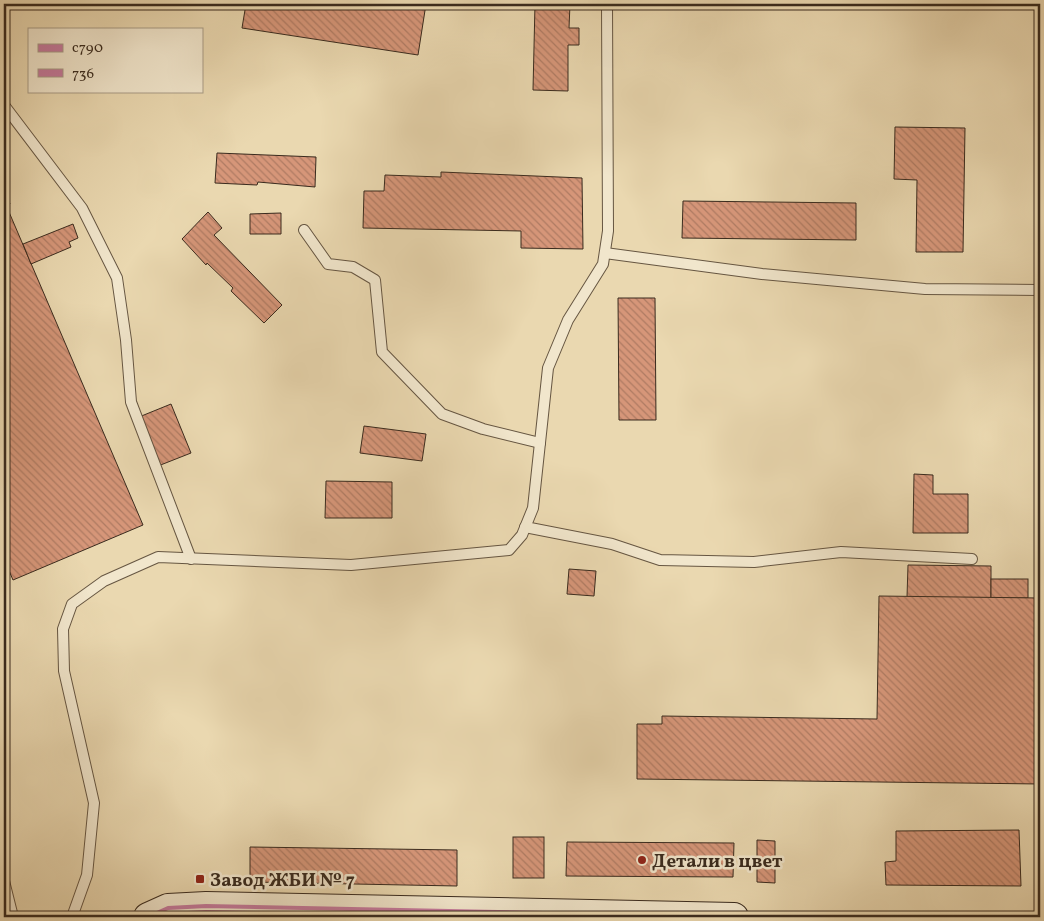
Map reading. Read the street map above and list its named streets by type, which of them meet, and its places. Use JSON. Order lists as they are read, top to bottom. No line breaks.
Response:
{"places":{"other":["Детали в цвет"],"transit":["Завод ЖБИ № 7"]},"lines":["transit line с790","transit line 736"],"legend":["с790","736"]}
